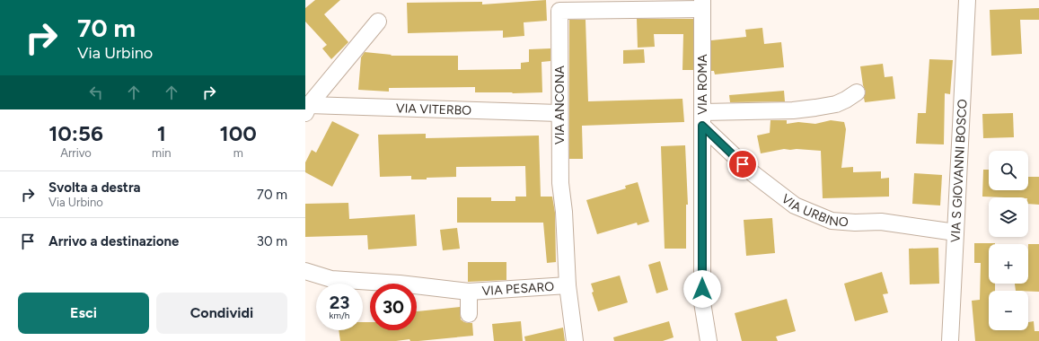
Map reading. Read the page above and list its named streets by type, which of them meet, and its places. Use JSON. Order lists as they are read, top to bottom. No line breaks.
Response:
{"streets":{"street":["VIA ROMA","VIA ANCONA","VIA VITERBO","VIA S GIOVANNI BOSCO","VIA URBINO","VIA PESARO"]},"crossings":[["VIA ROMA","VIA ANCONA"],["VIA ROMA","VIA URBINO"],["VIA ANCONA","VIA VITERBO"],["VIA ANCONA","VIA PESARO"],["VIA S GIOVANNI BOSCO","VIA URBINO"]],"page":{"turn":["70 m","Via Urbino"],"eta":["10:56","Arrivo","1","min","100","m"],"map_buttons":["+","−"],"list":[{"name":"Svolta a destra","note":"Via Urbino","value":"70 m"},{"name":"Arrivo a destinazione","value":"30 m"}],"speed":"23 km/h","limit":"30","buttons":["Esci","Condividi"]}}
